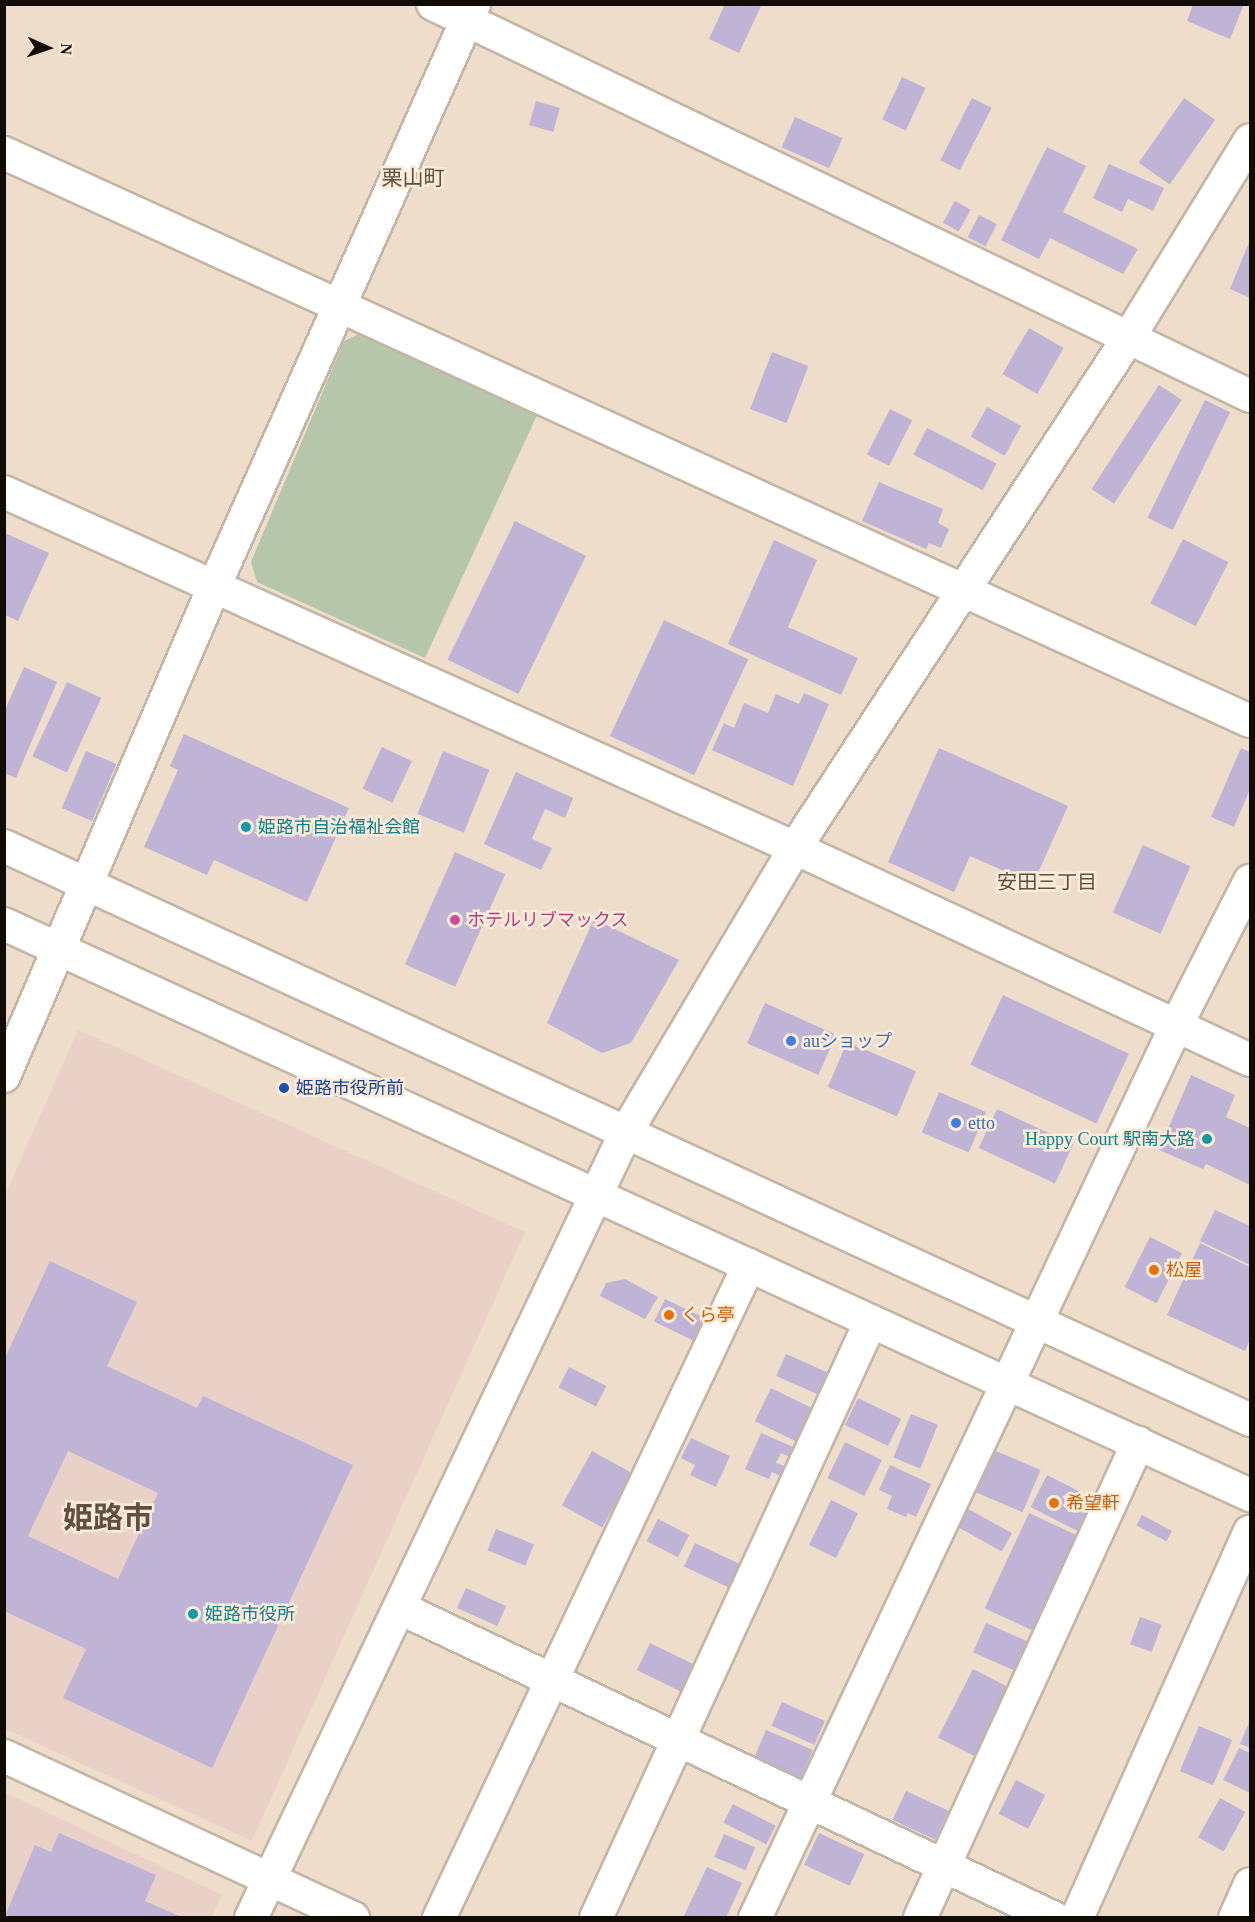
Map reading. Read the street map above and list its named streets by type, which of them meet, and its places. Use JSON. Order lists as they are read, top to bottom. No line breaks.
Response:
{"districts":["栗山町","安田三丁目","姫路市"],"places":["姫路市自治福祉会館","ホテルリブマックス","auショップ","姫路市役所前","etto","Happy Court 駅南大路","松屋","くら亭","希望軒","姫路市役所"],"north":"right"}
